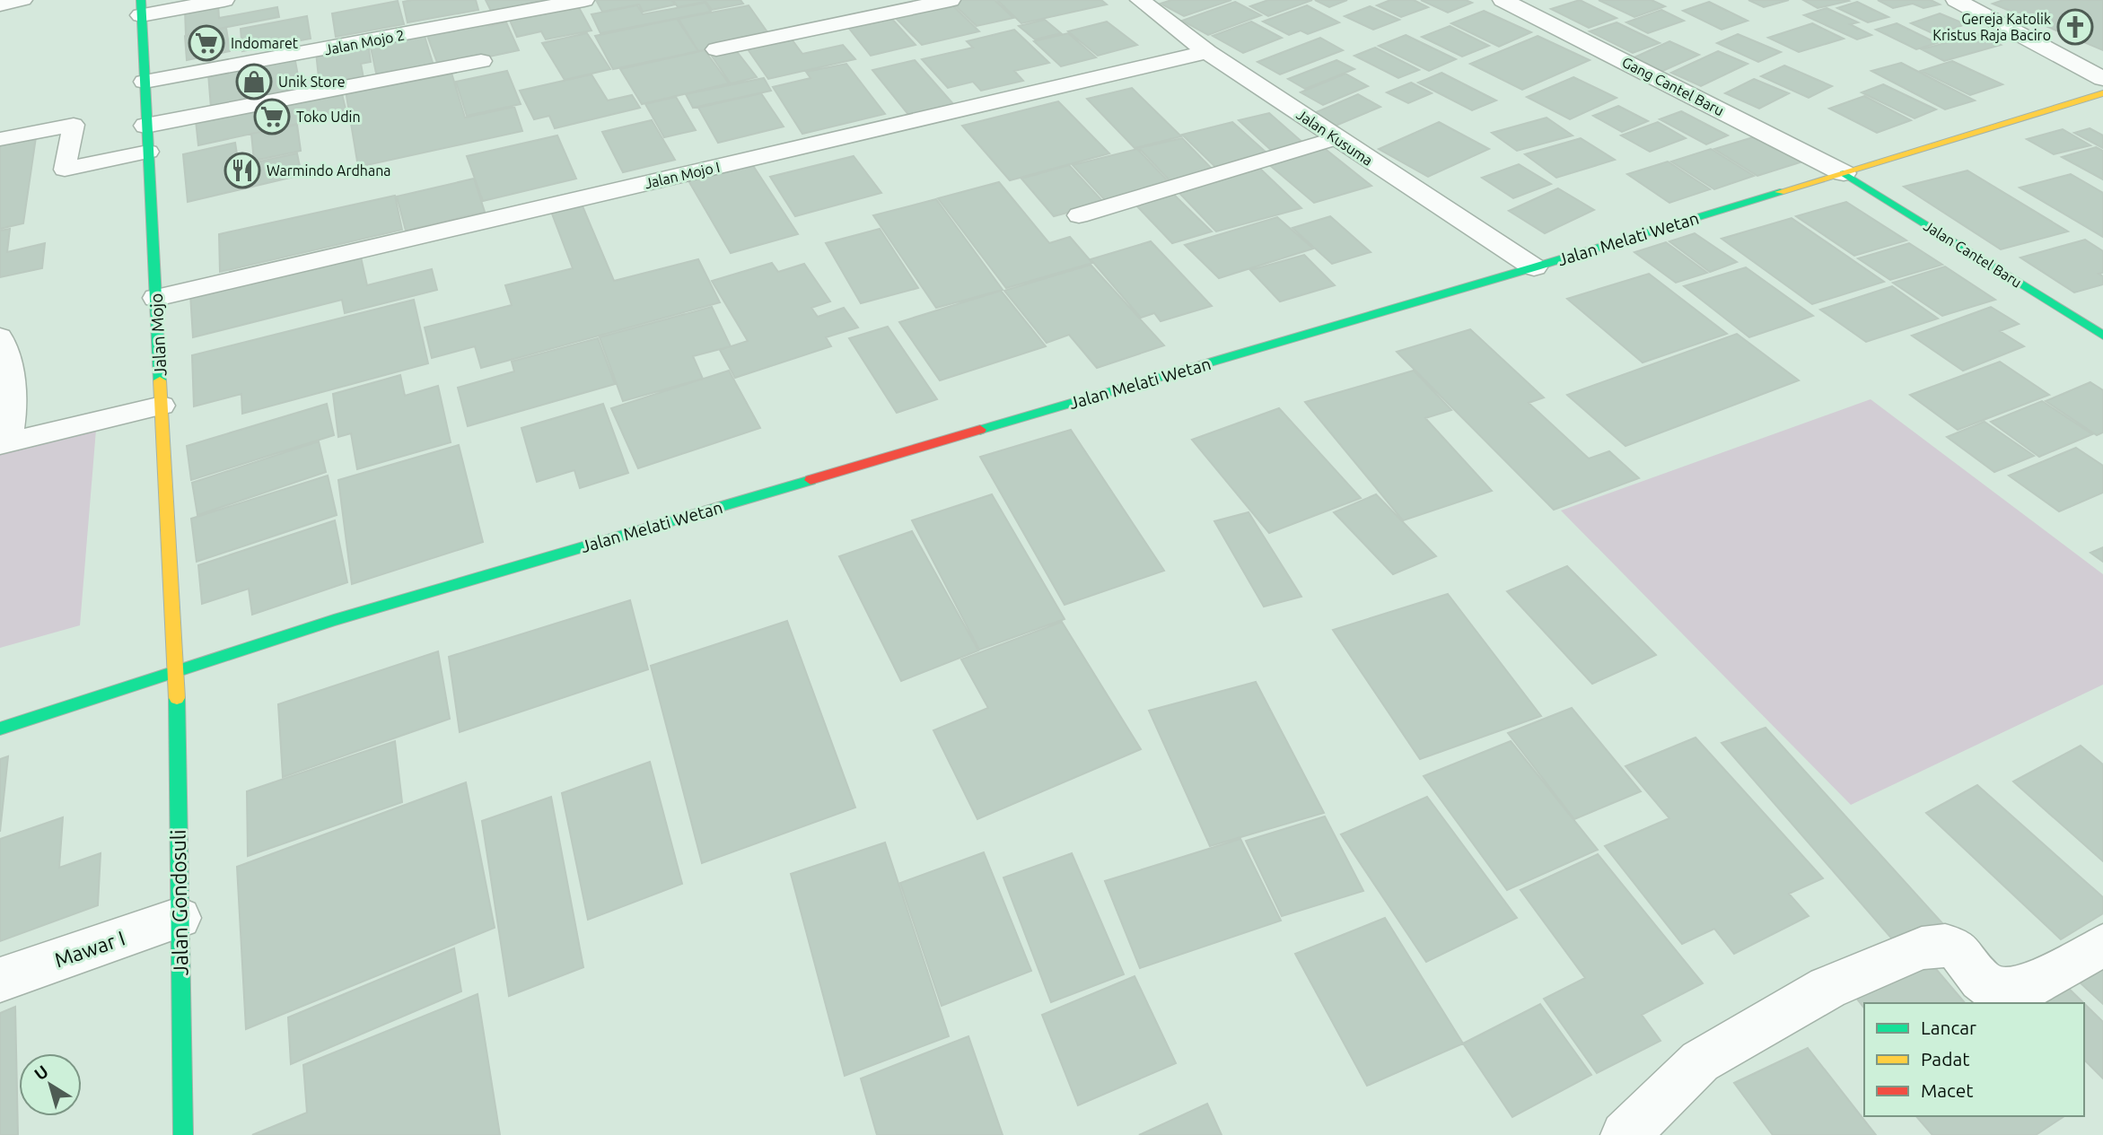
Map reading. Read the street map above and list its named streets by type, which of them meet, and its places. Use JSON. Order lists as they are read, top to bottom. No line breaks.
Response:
{"streets":{"street":["Jalan Mojo 2","Gang Cantel Baru","Jalan Kusuma","Jalan Mojo I","Jalan Melati Wetan","Jalan Cantel Baru","Jalan Mojo","Jalan Gondosuli","Mawar I"]},"crossings":[["Jalan Mojo 2","Jalan Mojo"],["Gang Cantel Baru","Jalan Melati Wetan"],["Gang Cantel Baru","Jalan Cantel Baru"],["Jalan Kusuma","Jalan Mojo I"],["Jalan Kusuma","Jalan Melati Wetan"],["Jalan Mojo I","Jalan Mojo"],["Jalan Melati Wetan","Jalan Cantel Baru"],["Jalan Melati Wetan","Jalan Mojo"],["Jalan Melati Wetan","Jalan Gondosuli"],["Jalan Mojo","Jalan Gondosuli"],["Jalan Gondosuli","Mawar I"]],"places":{"church":["Gereja Katolik Kristus Raja Baciro"],"supermarket":["Indomaret","Toko Udin"],"shop":["Unik Store"],"restaurant":["Warmindo Ardhana"]},"legend":["Lancar","Padat","Macet"],"north":"top left"}
